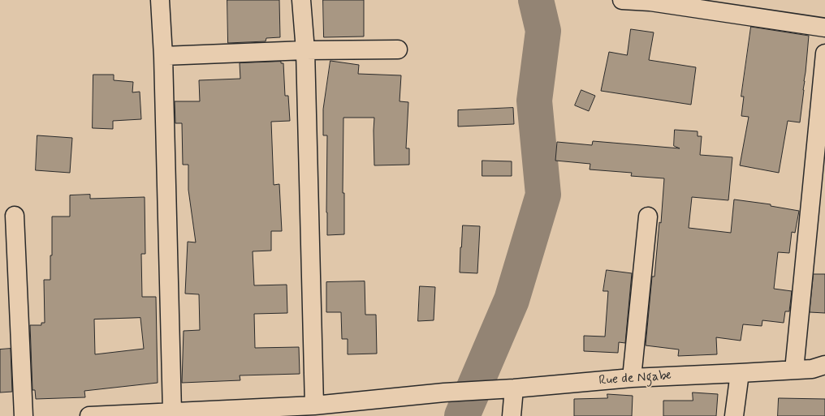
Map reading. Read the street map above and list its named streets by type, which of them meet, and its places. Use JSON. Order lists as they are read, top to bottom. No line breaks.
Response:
{"streets":{"street":["Rue de Ngabe"]}}
